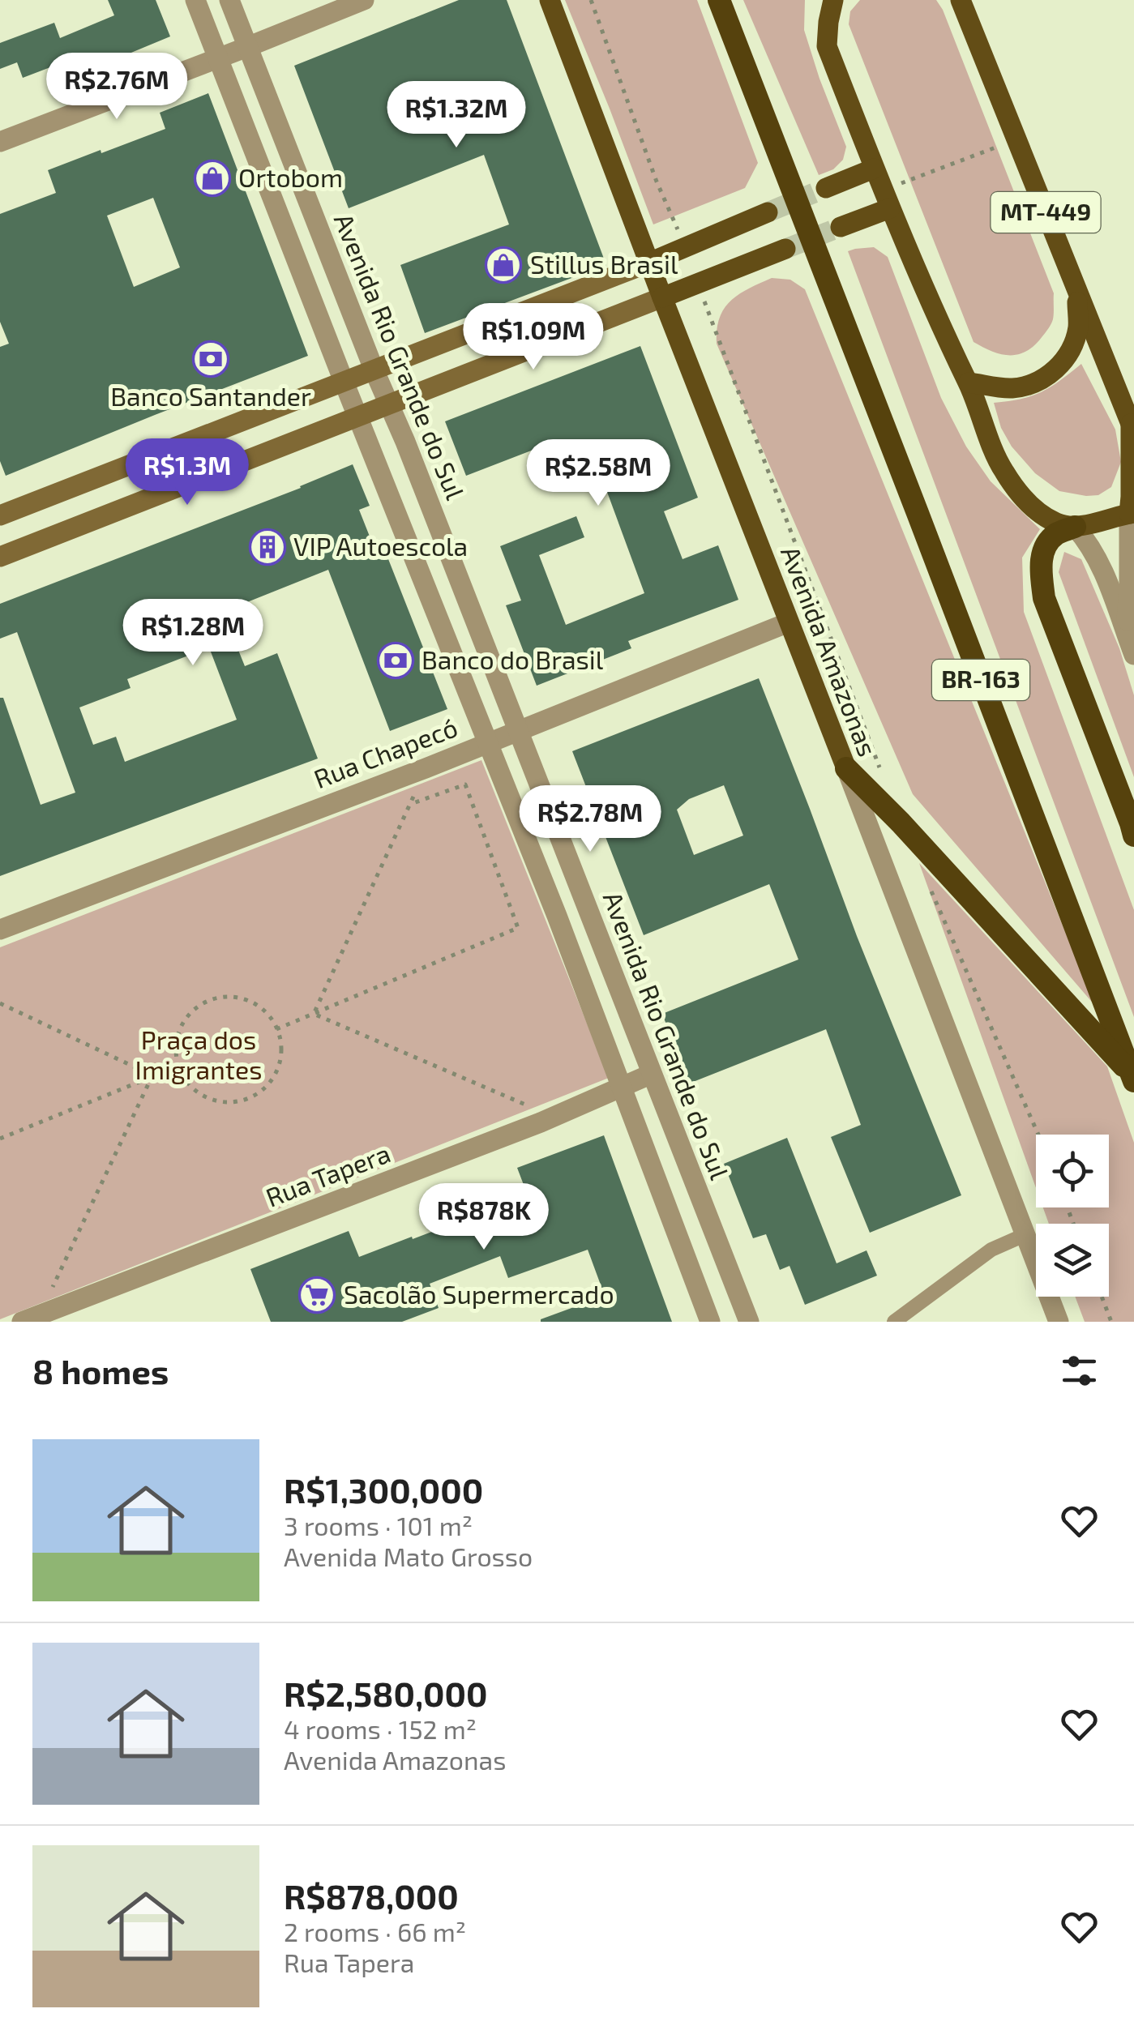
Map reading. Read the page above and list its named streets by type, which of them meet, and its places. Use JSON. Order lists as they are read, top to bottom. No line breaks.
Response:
{"streets":{"highway":["BR-163"],"main road":["MT-449","Avenida Amazonas"],"street":["Avenida Rio Grande do Sul","Rua Chapecó","Rua Tapera"]},"crossings":[["Avenida Rio Grande do Sul","Rua Chapecó"],["Avenida Rio Grande do Sul","Rua Tapera"],["Avenida Amazonas","Rua Chapecó"]],"parks":["Praça dos Imigrantes"],"places":{"shop":["Ortobom","Stillus Brasil"],"bank":["Banco Santander","Banco do Brasil"],"building":["VIP Autoescola"],"supermarket":["Sacolão Supermercado"]},"page":{"price":["R$2.76M","R$1.32M","R$1.09M","R$1.3M","R$2.58M","R$1.28M","R$2.78M","R$878K"],"heading":"8 homes","list":[{"name":"R$1,300,000","note":"3 rooms · 101 m² · Avenida Mato Grosso"},{"name":"R$2,580,000","note":"4 rooms · 152 m² · Avenida Amazonas"},{"name":"R$878,000","note":"2 rooms · 66 m² · Rua Tapera"}]}}
